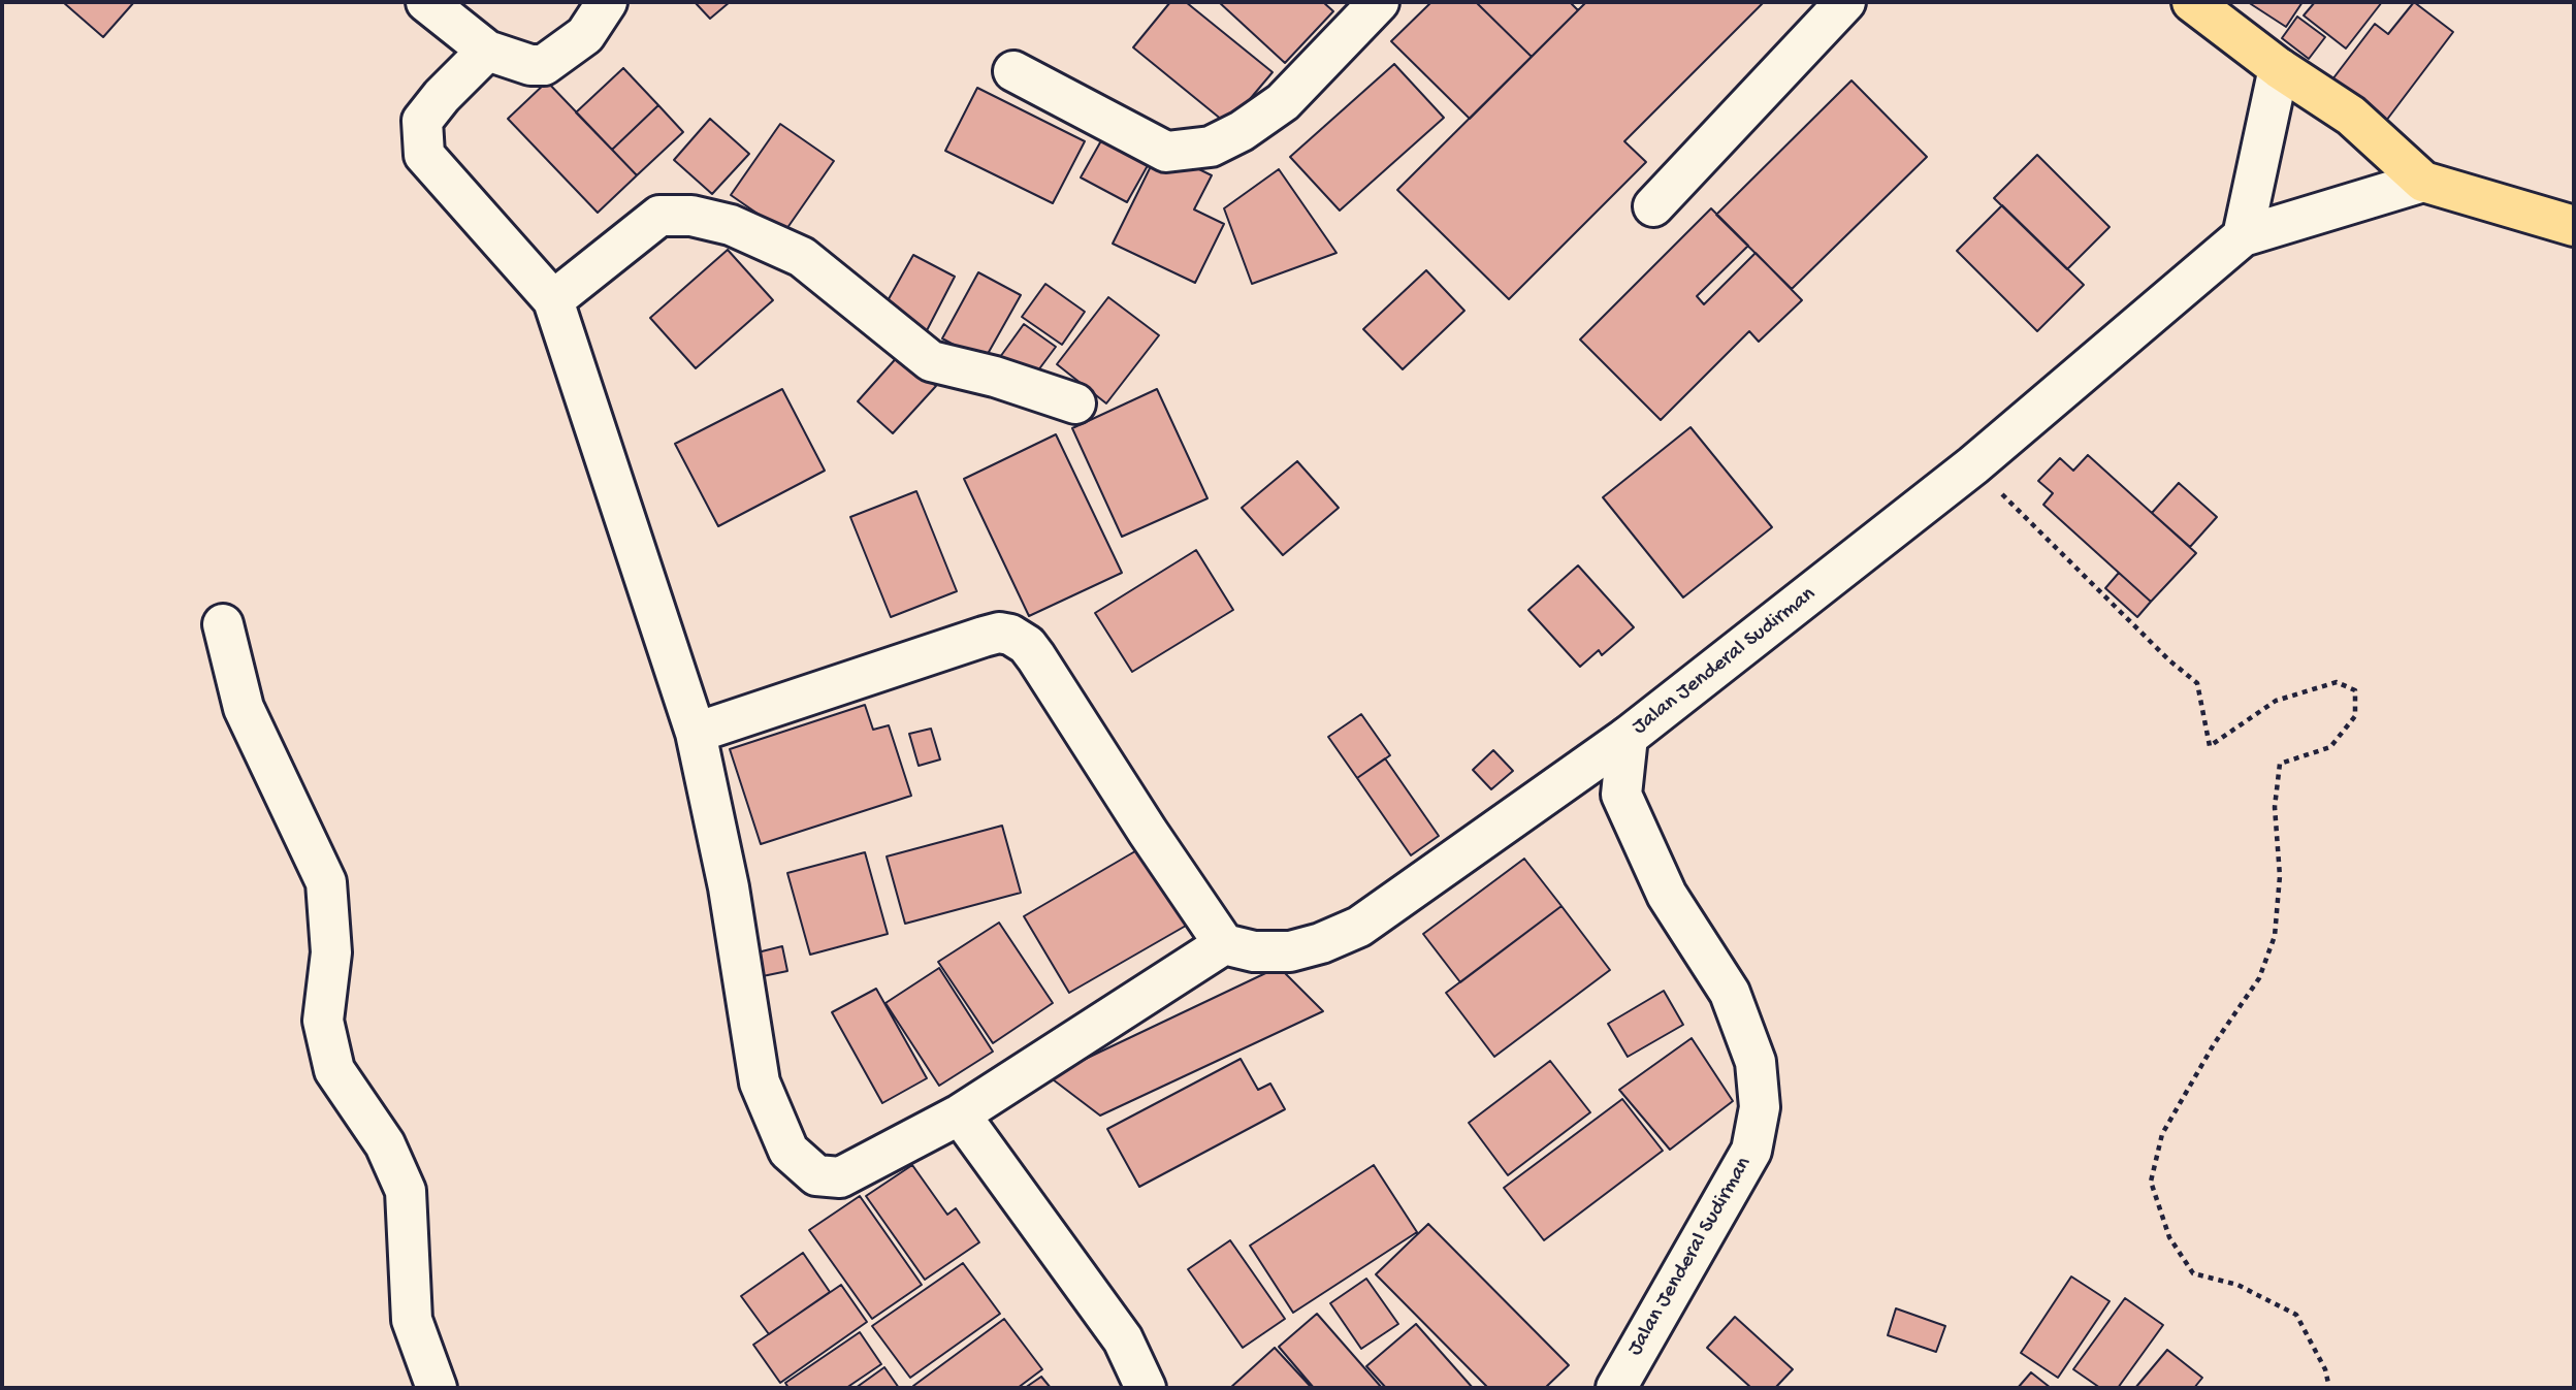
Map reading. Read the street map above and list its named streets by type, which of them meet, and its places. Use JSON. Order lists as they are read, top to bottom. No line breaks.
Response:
{"streets":{"street":["Jalan Jenderal Sudirman"]}}
